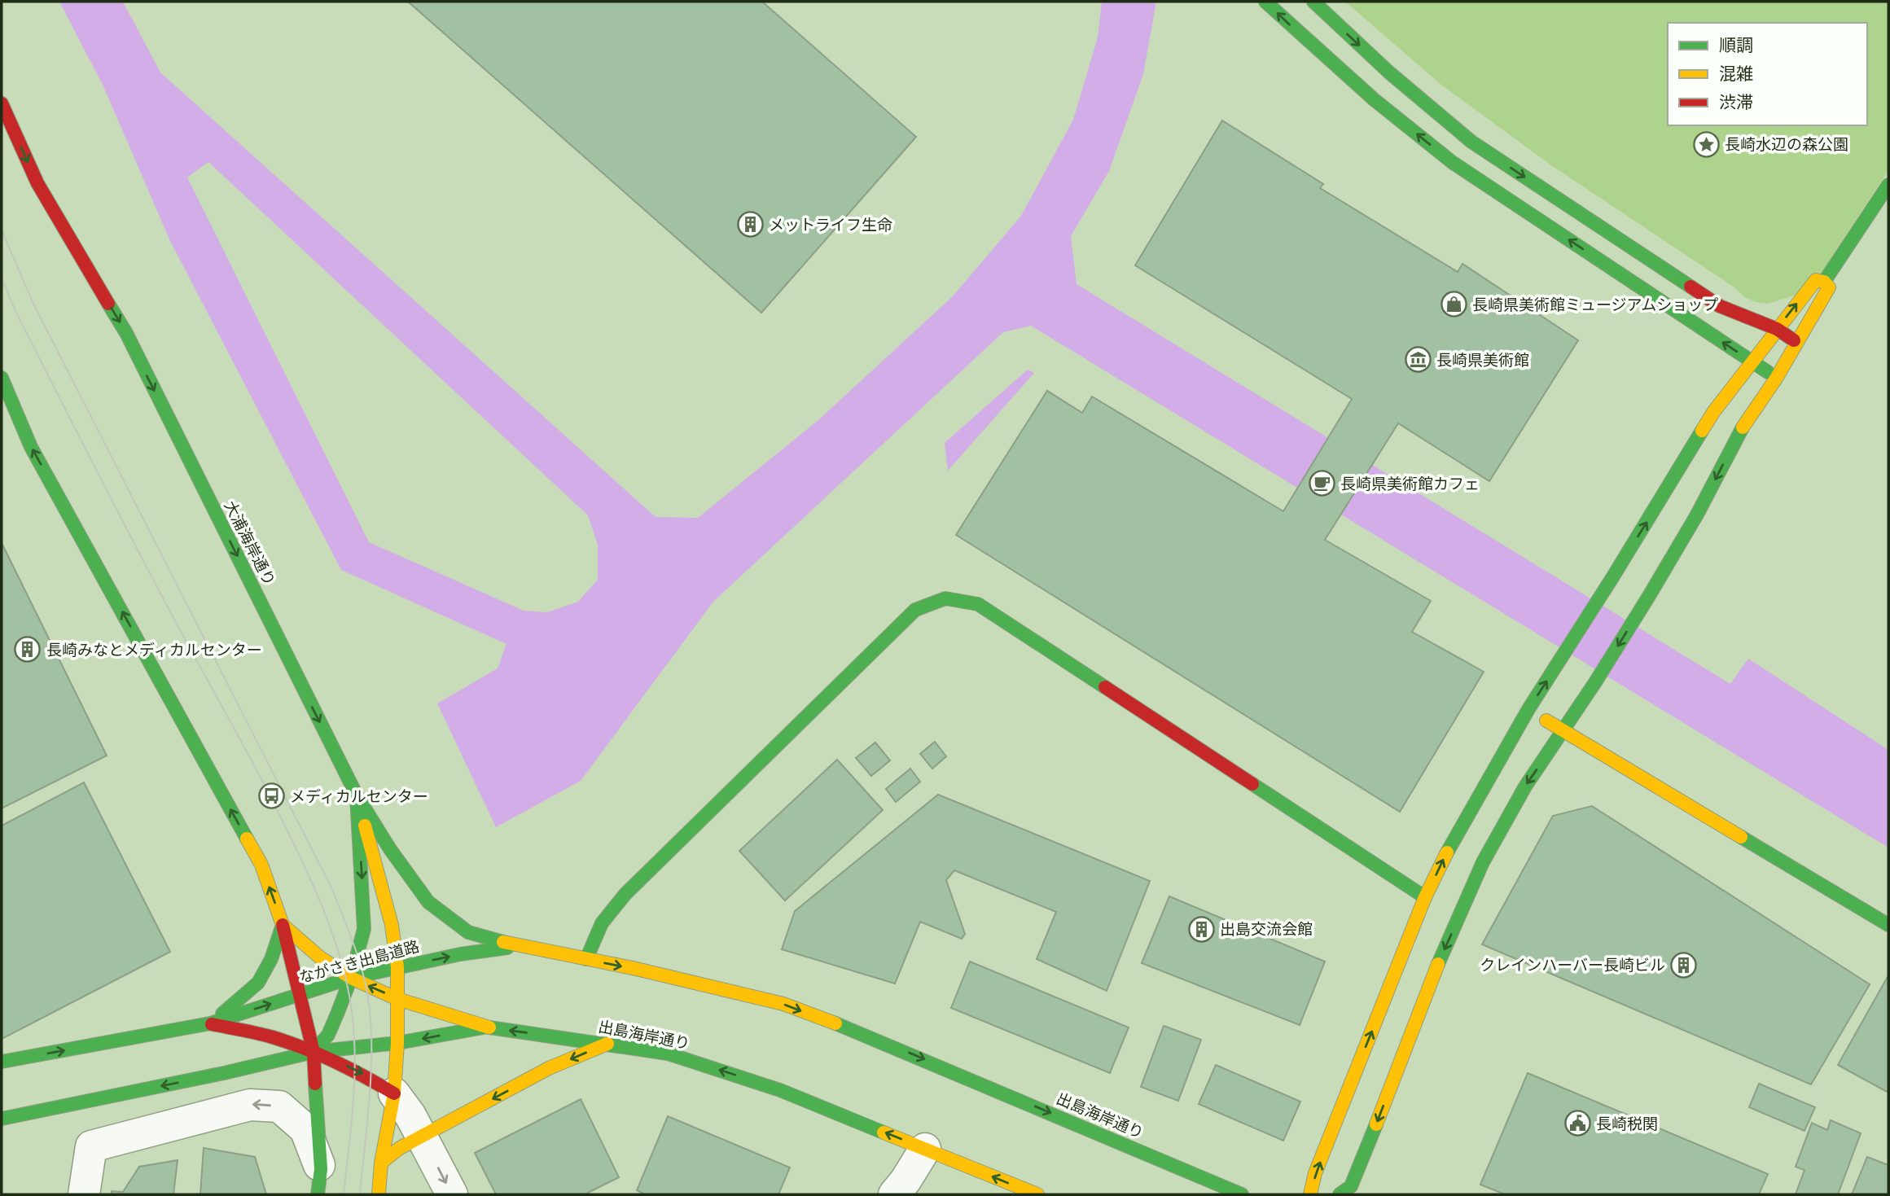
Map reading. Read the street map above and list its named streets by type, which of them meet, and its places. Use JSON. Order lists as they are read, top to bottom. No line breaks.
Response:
{"streets":{"main road":["大浦海岸通り","ながさき出島道路","出島海岸通り"]},"crossings":[["大浦海岸通り","ながさき出島道路"],["大浦海岸通り","出島海岸通り"],["ながさき出島道路","出島海岸通り"]],"one_way":["大浦海岸通り"],"places":{"place":["長崎水辺の森公園"],"building":["メットライフ生命","長崎みなとメディカルセンター","出島交流会館","クレインハーバー長崎ビル"],"shop":["長崎県美術館ミュージアムショップ"],"museum":["長崎県美術館"],"cafe":["長崎県美術館カフェ"],"bus stop":["メディカルセンター"],"public building":["長崎税関"]},"legend":["順調","混雑","渋滞"]}
